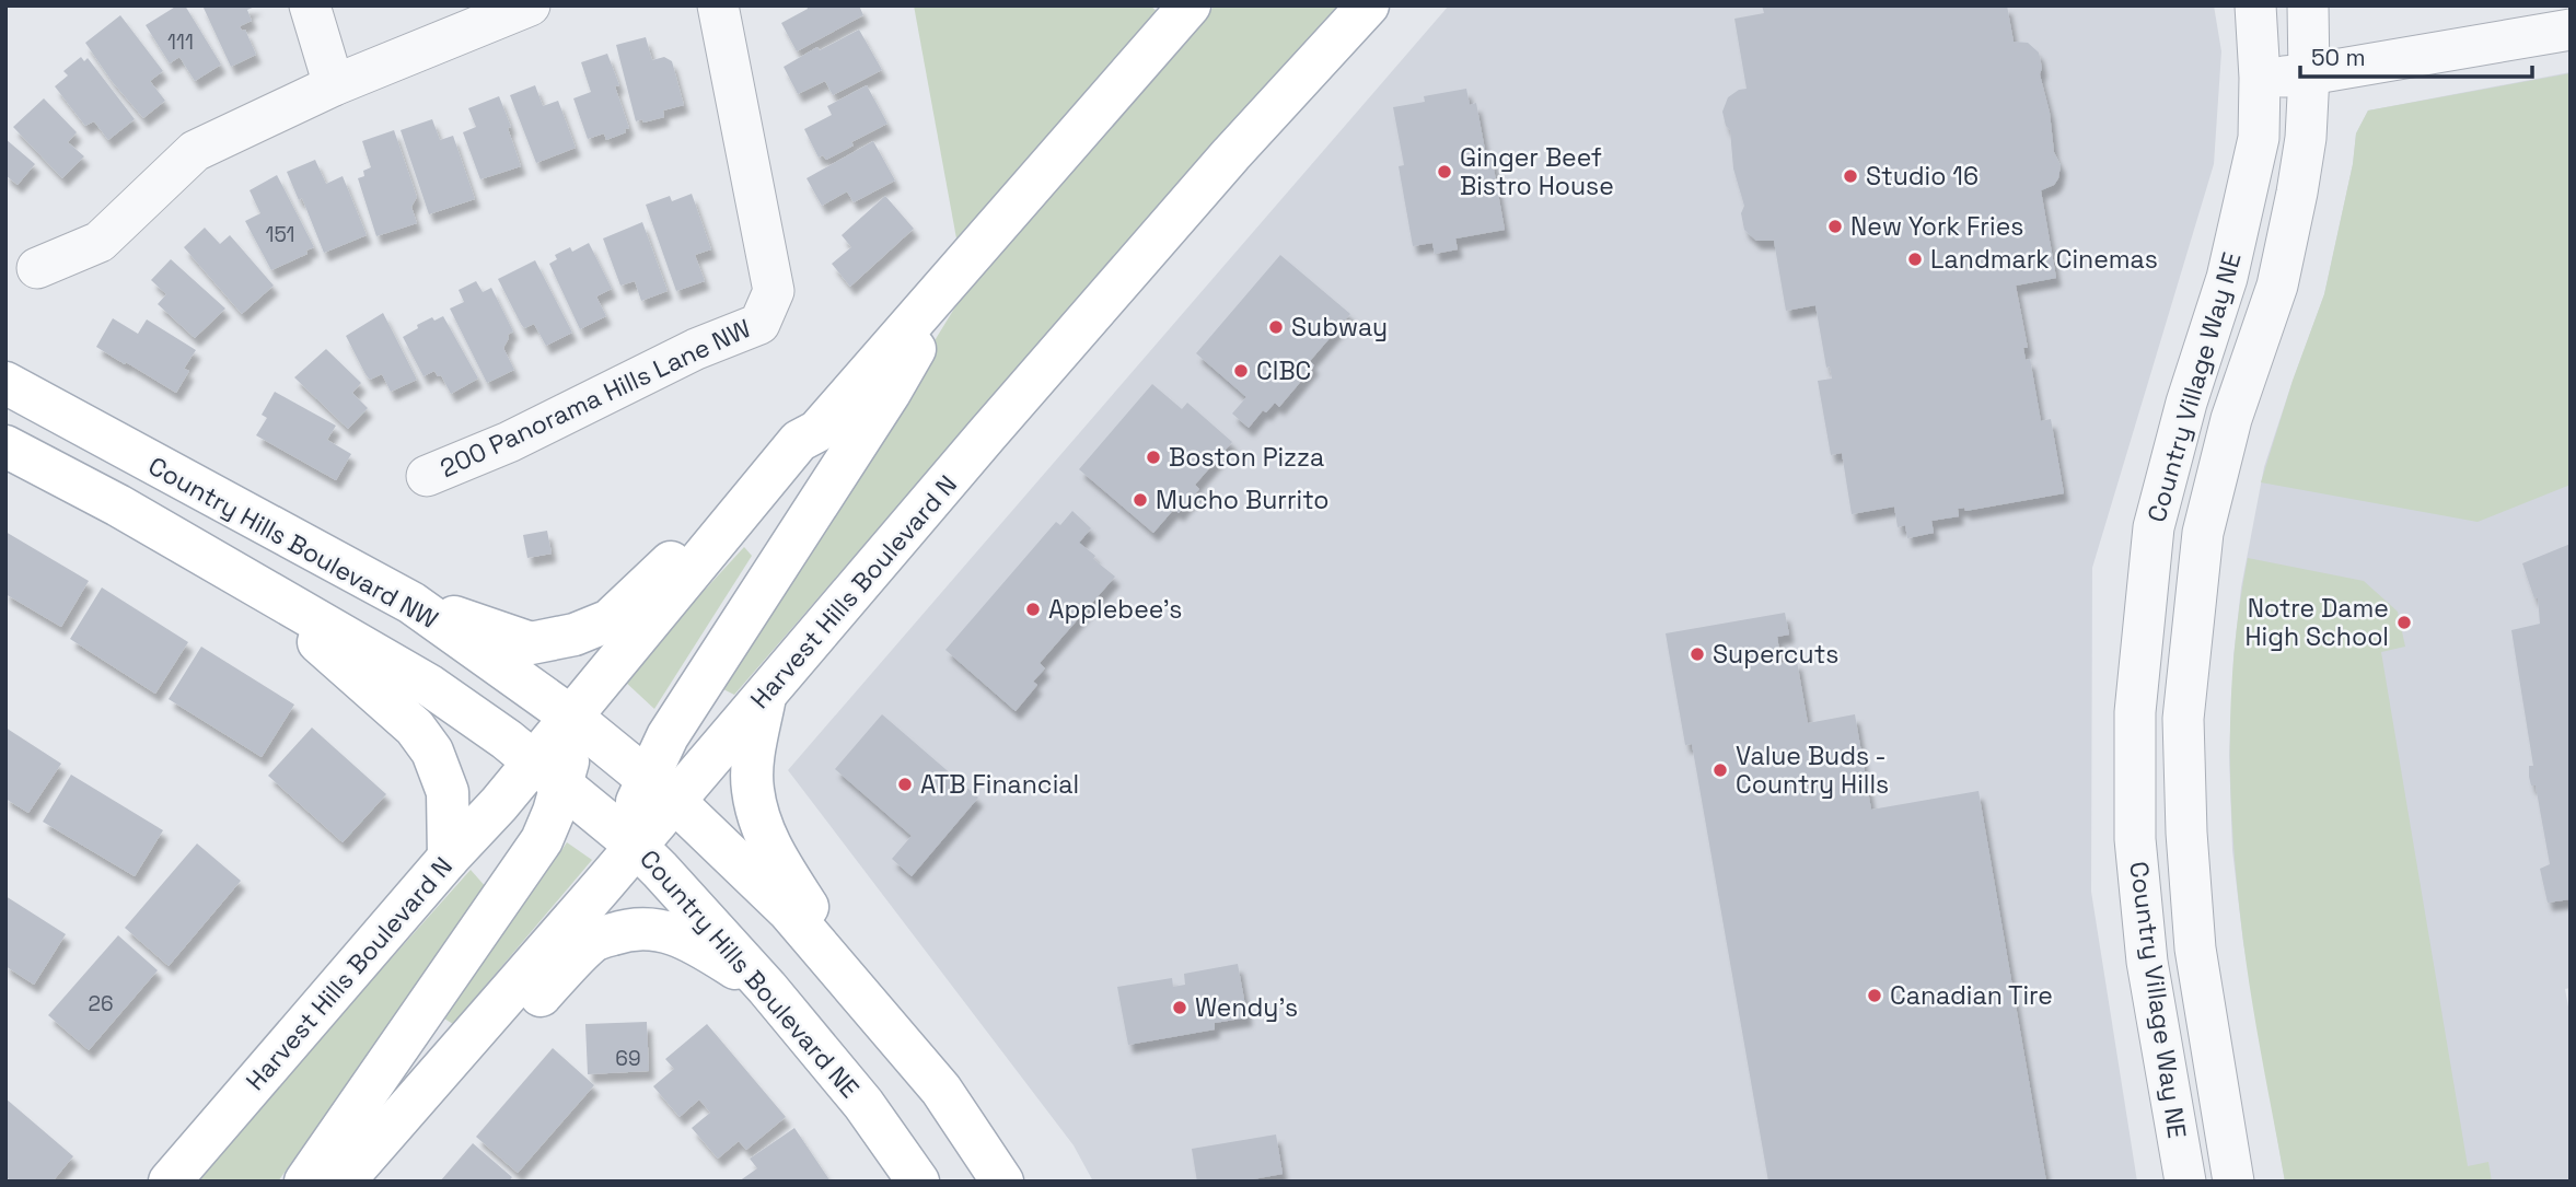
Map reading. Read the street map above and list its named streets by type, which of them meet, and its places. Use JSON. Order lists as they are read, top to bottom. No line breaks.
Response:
{"streets":{"main road":["Country Hills Boulevard NW","Harvest Hills Boulevard N","Country Hills Boulevard NE"],"street":["Country Village Way NE","200 Panorama Hills Lane NW"]},"crossings":[["Country Hills Boulevard NW","Harvest Hills Boulevard N"],["Country Hills Boulevard NW","Country Hills Boulevard NE"],["Harvest Hills Boulevard N","Country Hills Boulevard NE"]],"places":["Ginger Beef Bistro House","Studio 16","New York Fries","Landmark Cinemas","Subway","CIBC","Boston Pizza","Mucho Burrito","Applebee's","Notre Dame High School","Supercuts","Value Buds - Country Hills","ATB Financial","Canadian Tire","Wendy's"],"house_numbers":["111","151","26","69"],"scale_bar":"50 m"}
